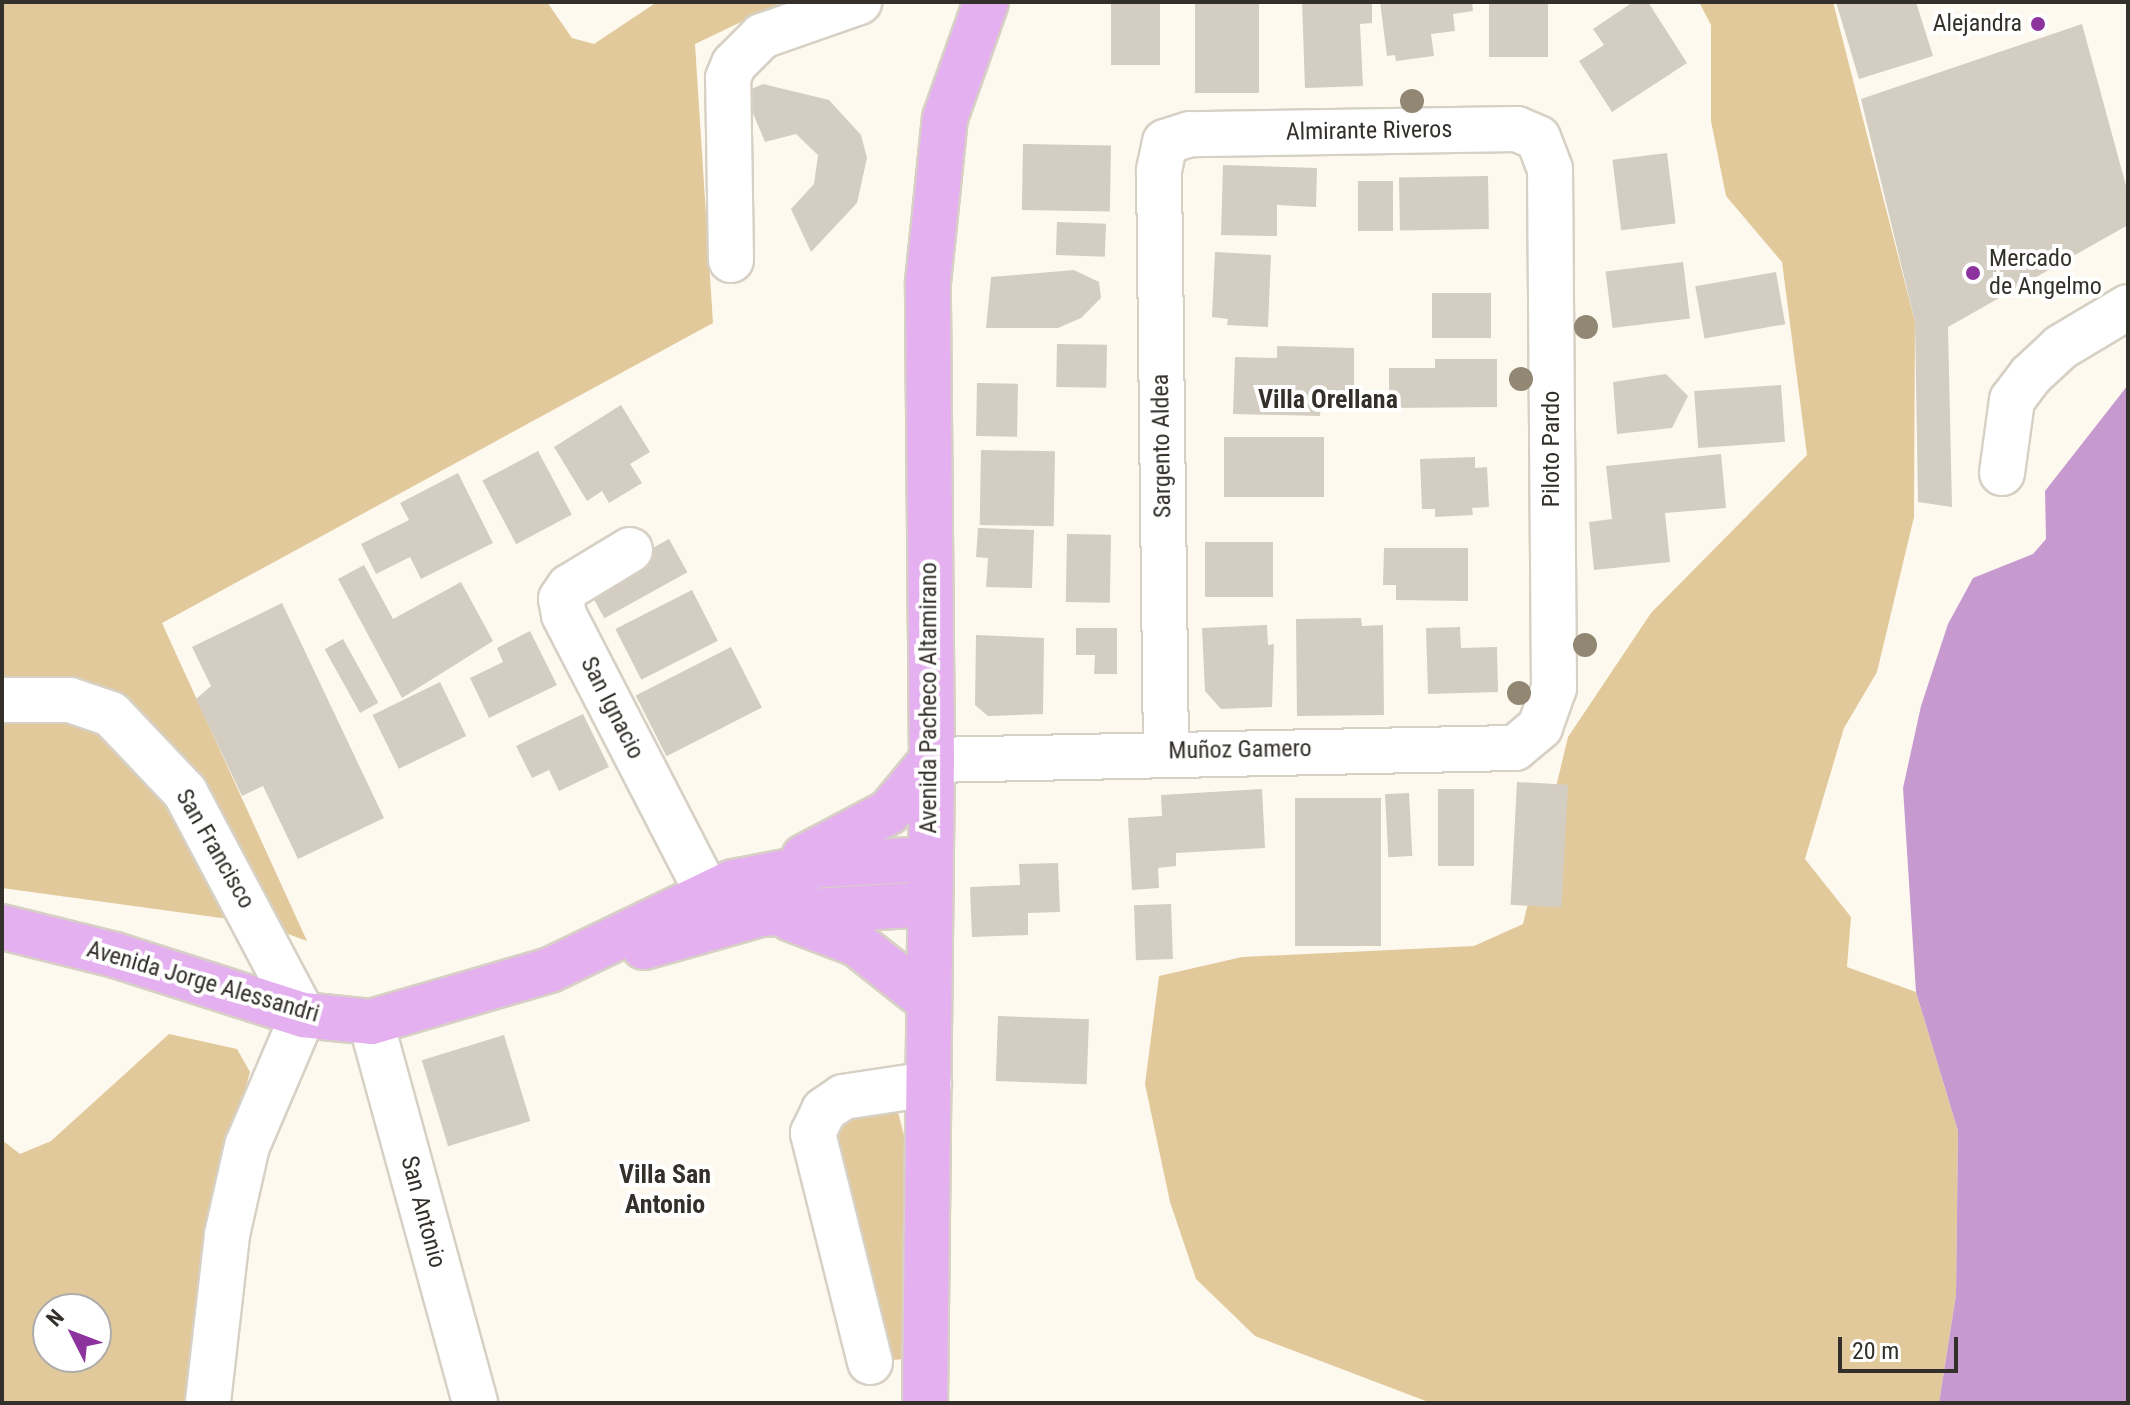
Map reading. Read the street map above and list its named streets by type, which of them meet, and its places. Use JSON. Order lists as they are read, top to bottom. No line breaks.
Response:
{"streets":{"main road":["Avenida Pacheco Altamirano","Avenida Jorge Alessandri"],"street":["Almirante Riveros","Sargento Aldea","Piloto Pardo","San Ignacio","Muñoz Gamero","San Francisco","San Antonio"]},"crossings":[["Almirante Riveros","Sargento Aldea"],["Almirante Riveros","Piloto Pardo"],["Sargento Aldea","Muñoz Gamero"],["Piloto Pardo","Muñoz Gamero"],["Avenida Pacheco Altamirano","Muñoz Gamero"],["Avenida Pacheco Altamirano","Avenida Jorge Alessandri"],["San Ignacio","Avenida Jorge Alessandri"],["San Francisco","Avenida Jorge Alessandri"],["Avenida Jorge Alessandri","San Antonio"]],"districts":["Villa Orellana","Villa San Antonio"],"places":["Alejandra","Mercado de Angelmo"],"scale_bar":"20 m","north":"top left"}
